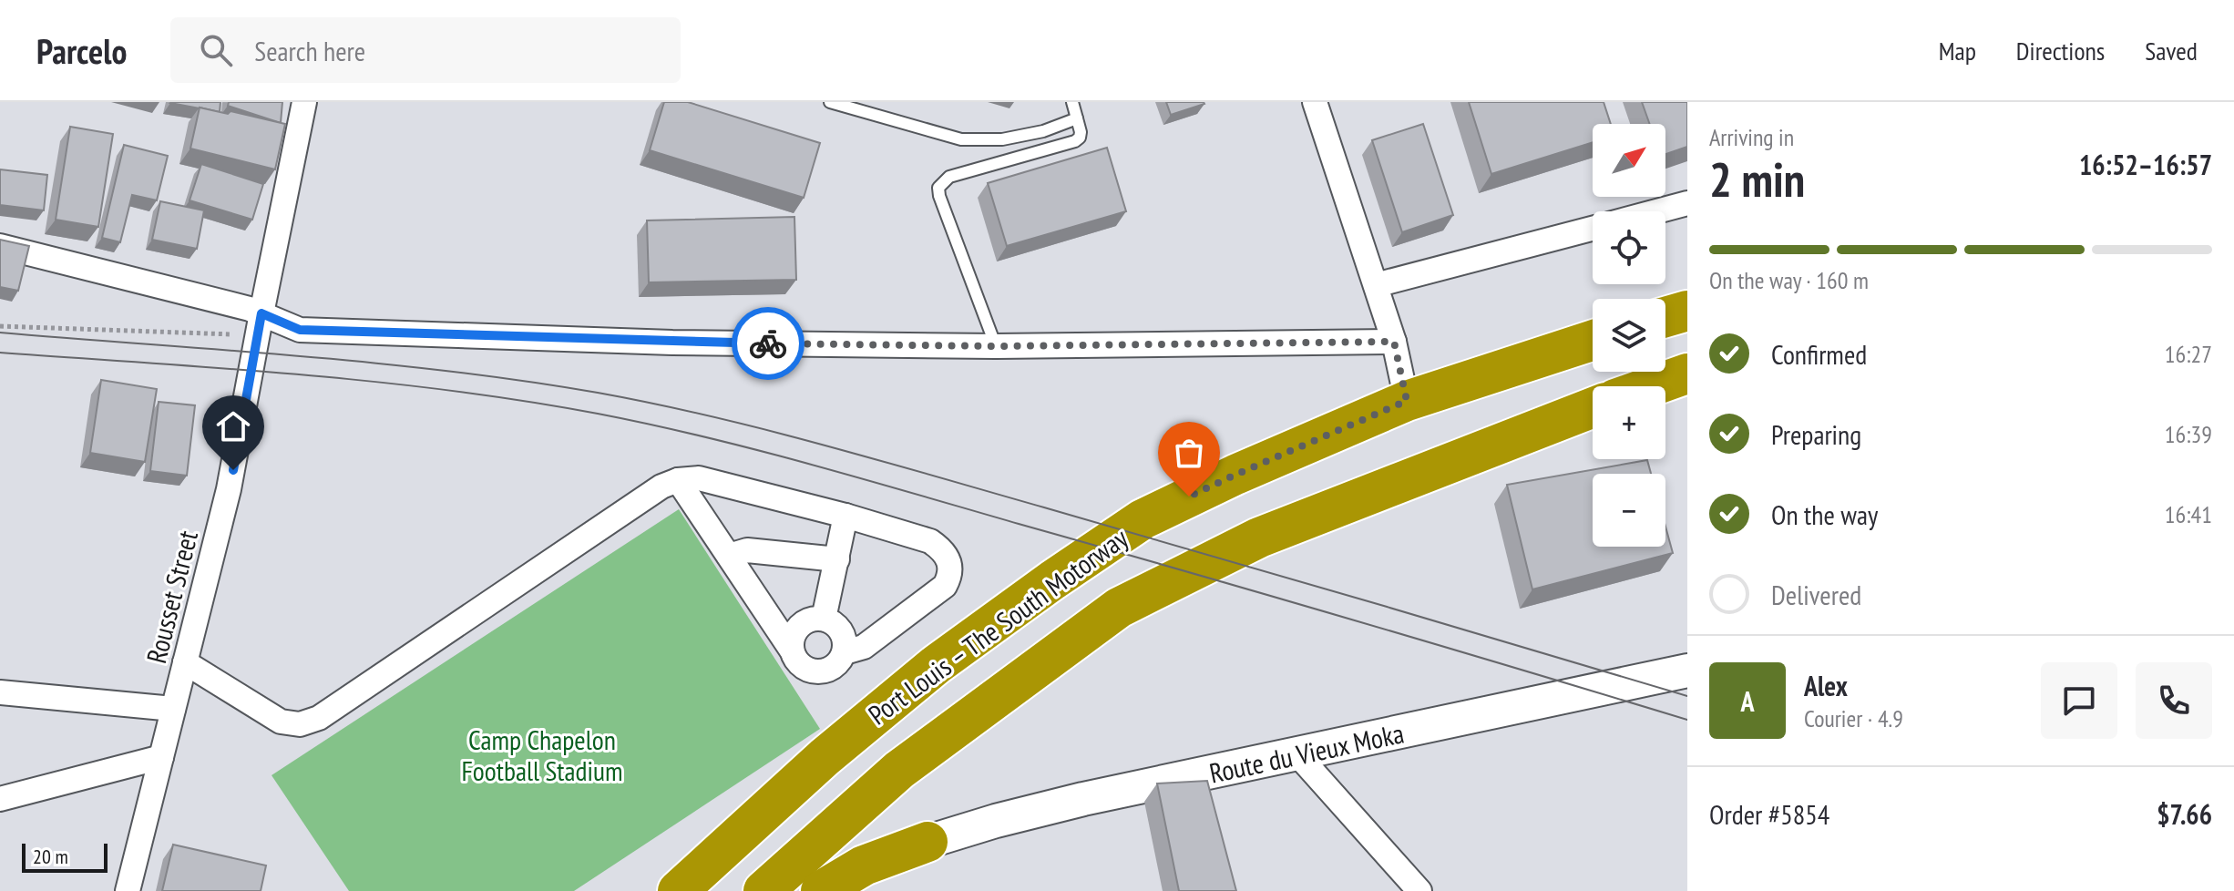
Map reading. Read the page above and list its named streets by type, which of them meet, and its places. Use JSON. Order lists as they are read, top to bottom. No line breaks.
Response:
{"streets":{"highway":["Port Louis – The South Motorway"],"main road":["Route du Vieux Moka"],"street":["Rousset Street"]},"parks":["Camp Chapelon Football Stadium"],"scale_bar":"20 m","north":"top right","page":{"header":"Parcelo","search":"Search here","nav":["Map","Directions","Saved"],"heading":["2 min","Arriving in","16:52–16:57"],"panel":["Alex","Courier · 4.9","Order #5854","$7.66"],"map_buttons":["+","−"],"bar":"On the way · 160 m","list":[["Confirmed","16:27"],["Preparing","16:39"],["On the way","16:41"],"Delivered"],"round":"A","scale":"20 m"}}
